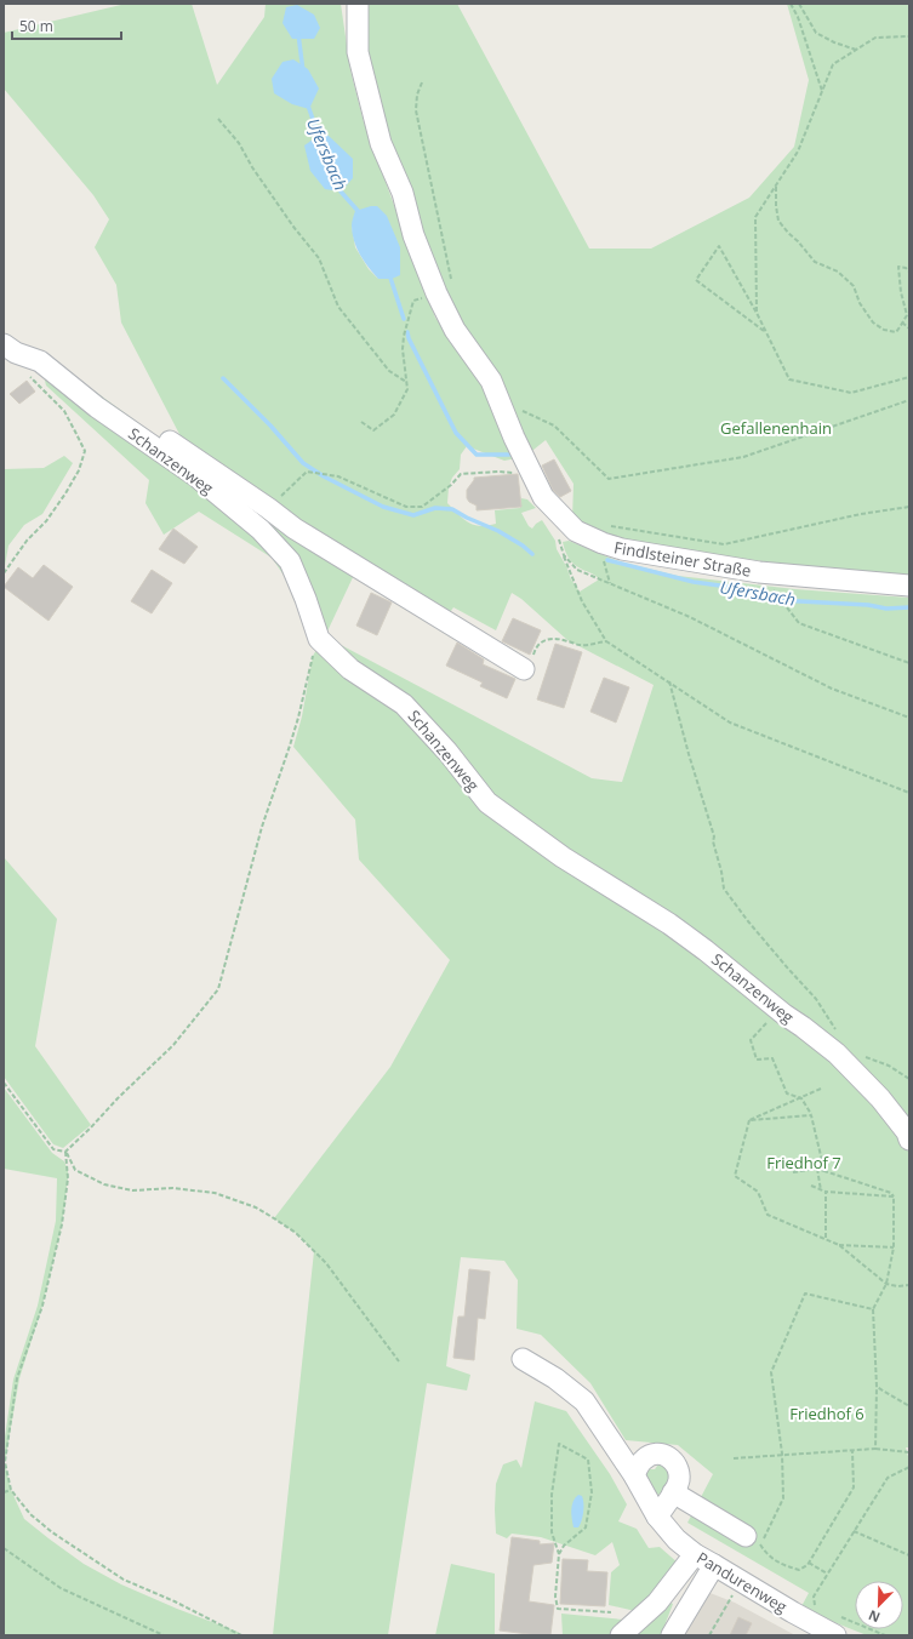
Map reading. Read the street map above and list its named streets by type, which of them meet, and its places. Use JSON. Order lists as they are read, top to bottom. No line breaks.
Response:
{"streets":{"street":["Schanzenweg","Findlsteiner Straße","Pandurenweg"]},"water":["Ufersbach"],"parks":["Gefallenenhain","Friedhof 7","Friedhof 6"],"scale_bar":"50 m","north":"bottom left"}
